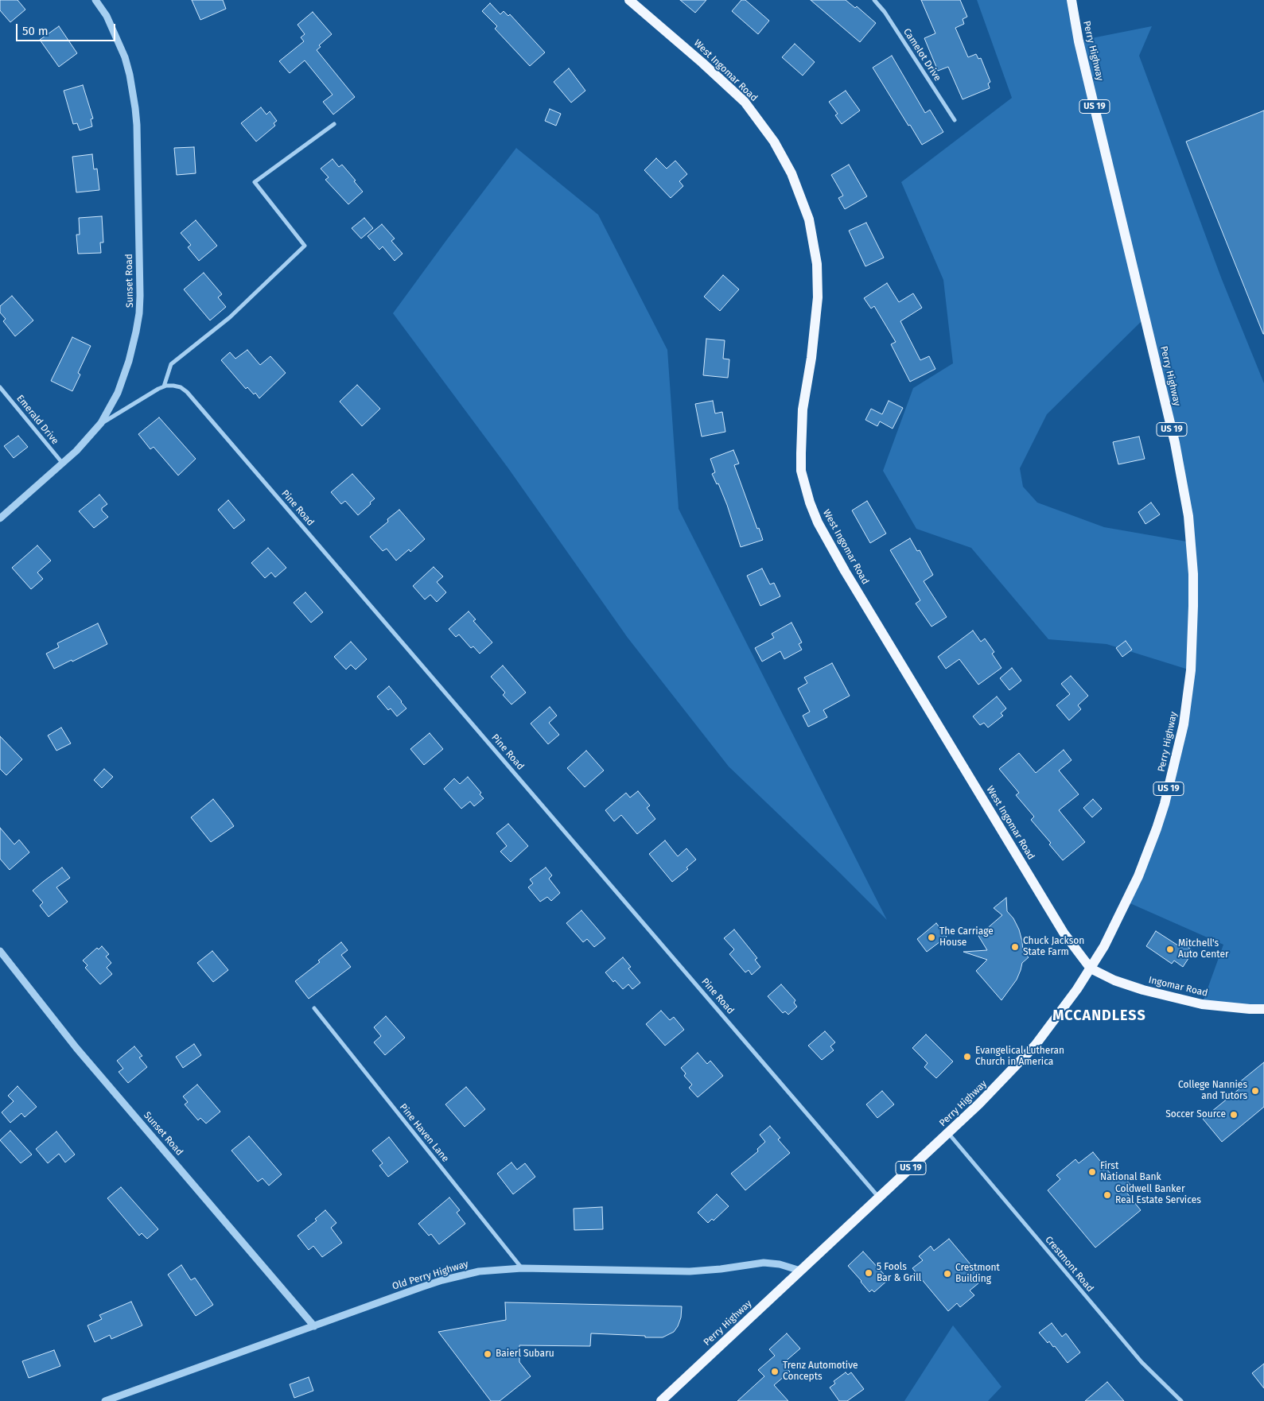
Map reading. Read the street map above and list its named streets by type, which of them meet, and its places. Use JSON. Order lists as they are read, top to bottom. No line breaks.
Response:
{"streets":{"main road":["Perry Highway","West Ingomar Road","US 19","Ingomar Road"],"street":["Camelot Drive","Sunset Road","Emerald Drive","Pine Road","Pine Haven Lane","Crestmont Road","Old Perry Highway"]},"crossings":[["Perry Highway","West Ingomar Road"],["Perry Highway","Pine Road"],["Perry Highway","Ingomar Road"],["Perry Highway","Crestmont Road"],["Perry Highway","Old Perry Highway"],["West Ingomar Road","Ingomar Road"],["Sunset Road","Emerald Drive"],["Sunset Road","Old Perry Highway"],["Pine Haven Lane","Old Perry Highway"]],"districts":["MCCANDLESS"],"places":["The Carriage House","Chuck Jackson State Farm","Mitchell's Auto Center","Evangelical Lutheran Church in America","College Nannies and Tutors","Soccer Source","First National Bank","Coldwell Banker Real Estate Services","5 Fools Bar & Grill","Crestmont Building","Baierl Subaru","Trenz Automotive Concepts"],"scale_bar":"50 m"}
